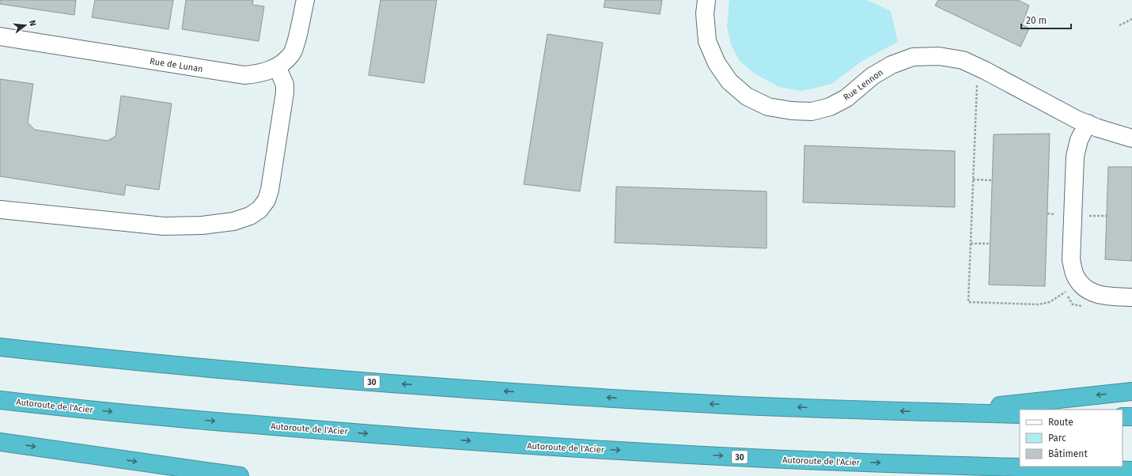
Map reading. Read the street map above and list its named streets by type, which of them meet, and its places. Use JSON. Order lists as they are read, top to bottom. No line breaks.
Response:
{"streets":{"highway":["30","Autoroute de l'Acier"],"street":["Rue de Lunan","Rue Lennon"]},"legend":["Route","Parc","Bâtiment"],"scale_bar":"20 m","north":"right"}
